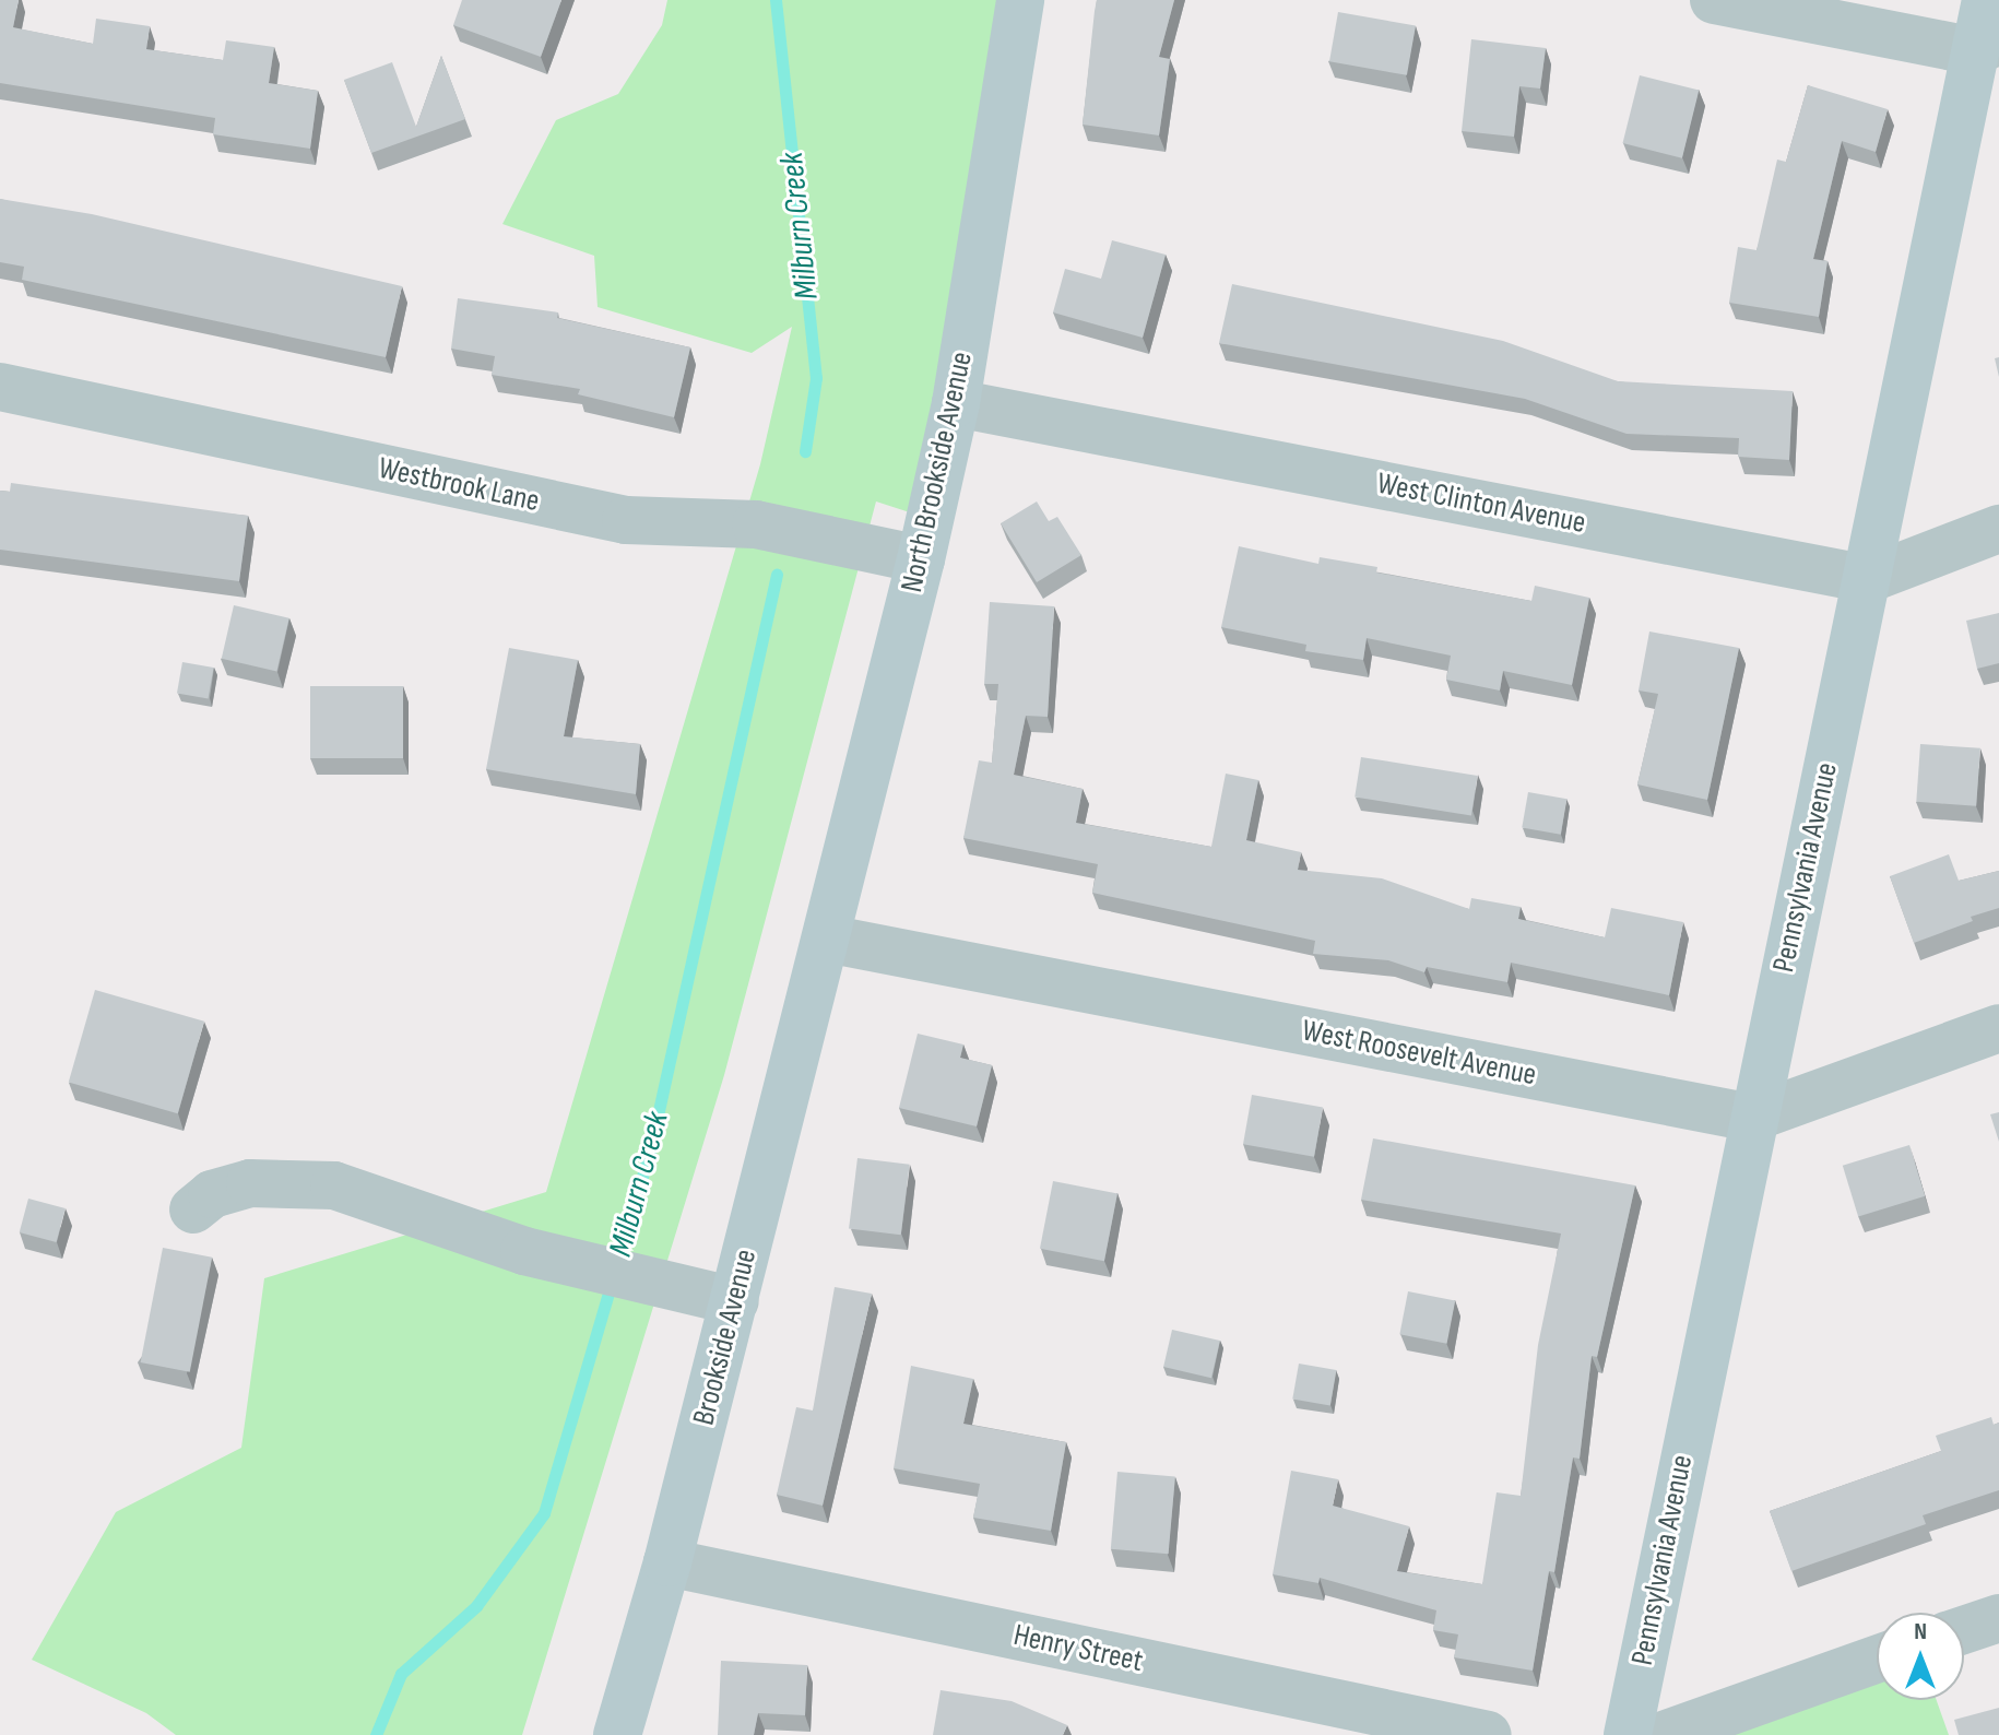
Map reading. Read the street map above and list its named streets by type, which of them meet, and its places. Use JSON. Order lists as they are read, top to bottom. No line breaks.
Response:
{"streets":{"main road":["North Brookside Avenue","Pennsylvania Avenue","Brookside Avenue"],"street":["Westbrook Lane","West Clinton Avenue","West Roosevelt Avenue","Henry Street"]},"crossings":[["North Brookside Avenue","Westbrook Lane"],["North Brookside Avenue","West Clinton Avenue"],["North Brookside Avenue","West Roosevelt Avenue"],["North Brookside Avenue","Brookside Avenue"],["West Clinton Avenue","Pennsylvania Avenue"],["Pennsylvania Avenue","West Roosevelt Avenue"],["West Roosevelt Avenue","Brookside Avenue"],["Brookside Avenue","Henry Street"]],"water":["Milburn Creek"],"north":"top"}
